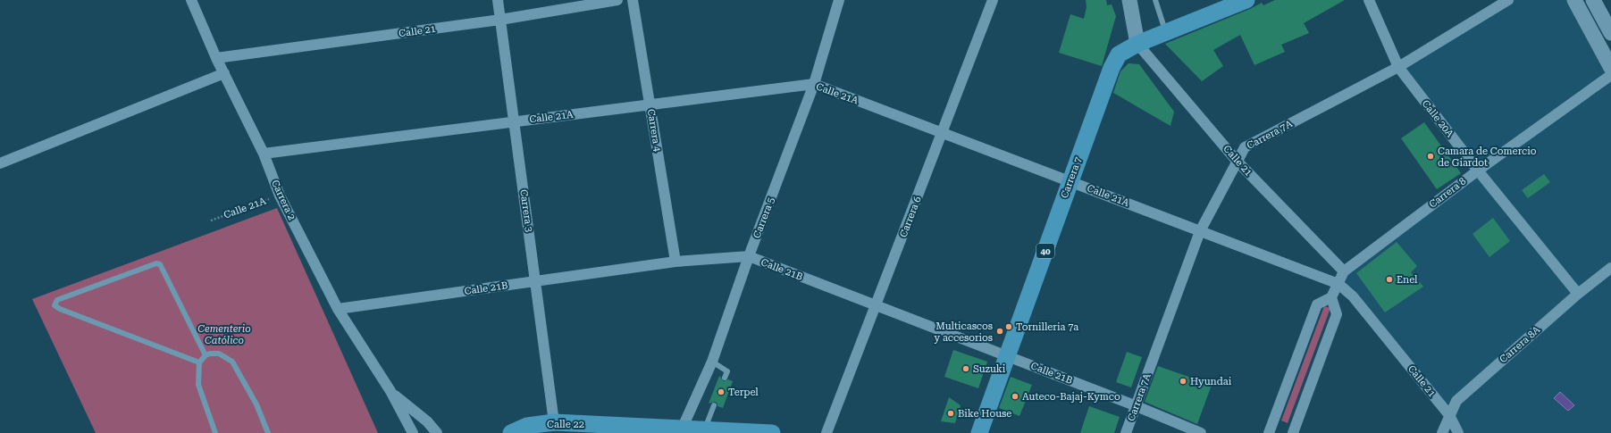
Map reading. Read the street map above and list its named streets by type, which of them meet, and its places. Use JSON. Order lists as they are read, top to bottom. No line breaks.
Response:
{"streets":{"main road":["Carrera 7","40","Calle 22"],"street":["Calle 21","Calle 21A","Calle 20A","Carrera 4","Carrera 7A","Carrera 8","Carrera 2","Carrera 3","Carrera 6","Carrera 5","Calle 21B","Carrera 8A"]},"crossings":[["Calle 21","Calle 21A"],["Calle 21","Carrera 7A"],["Calle 21","Carrera 7"],["Calle 21","Carrera 8"],["Calle 21","Carrera 2"],["Calle 21","Carrera 3"],["Calle 21","Carrera 8A"],["Calle 21A","Carrera 4"],["Calle 21A","Carrera 7A"],["Calle 21A","Carrera 7"],["Calle 21A","Carrera 8"],["Calle 21A","Carrera 2"],["Calle 21A","Carrera 3"],["Calle 21A","Carrera 6"],["Calle 21A","Carrera 5"],["Calle 20A","Carrera 7A"],["Calle 20A","Carrera 8"],["Calle 20A","Carrera 8A"],["Carrera 4","Calle 21B"],["Carrera 7A","Calle 21B"],["Carrera 7","Calle 21B"],["Carrera 2","Calle 21B"],["Carrera 3","Calle 21B"],["Carrera 3","Calle 22"],["Carrera 6","Calle 21B"],["Carrera 5","Calle 21B"],["Carrera 5","Calle 22"]],"parks":["Cementerio Católico"],"places":["Camara de Comercio de Giardot","Enel","Tornilleria 7a","Multicascos y accesorios","Suzuki","Hyundai","Terpel","Auteco-Bajaj-Kymco","Bike House"]}
